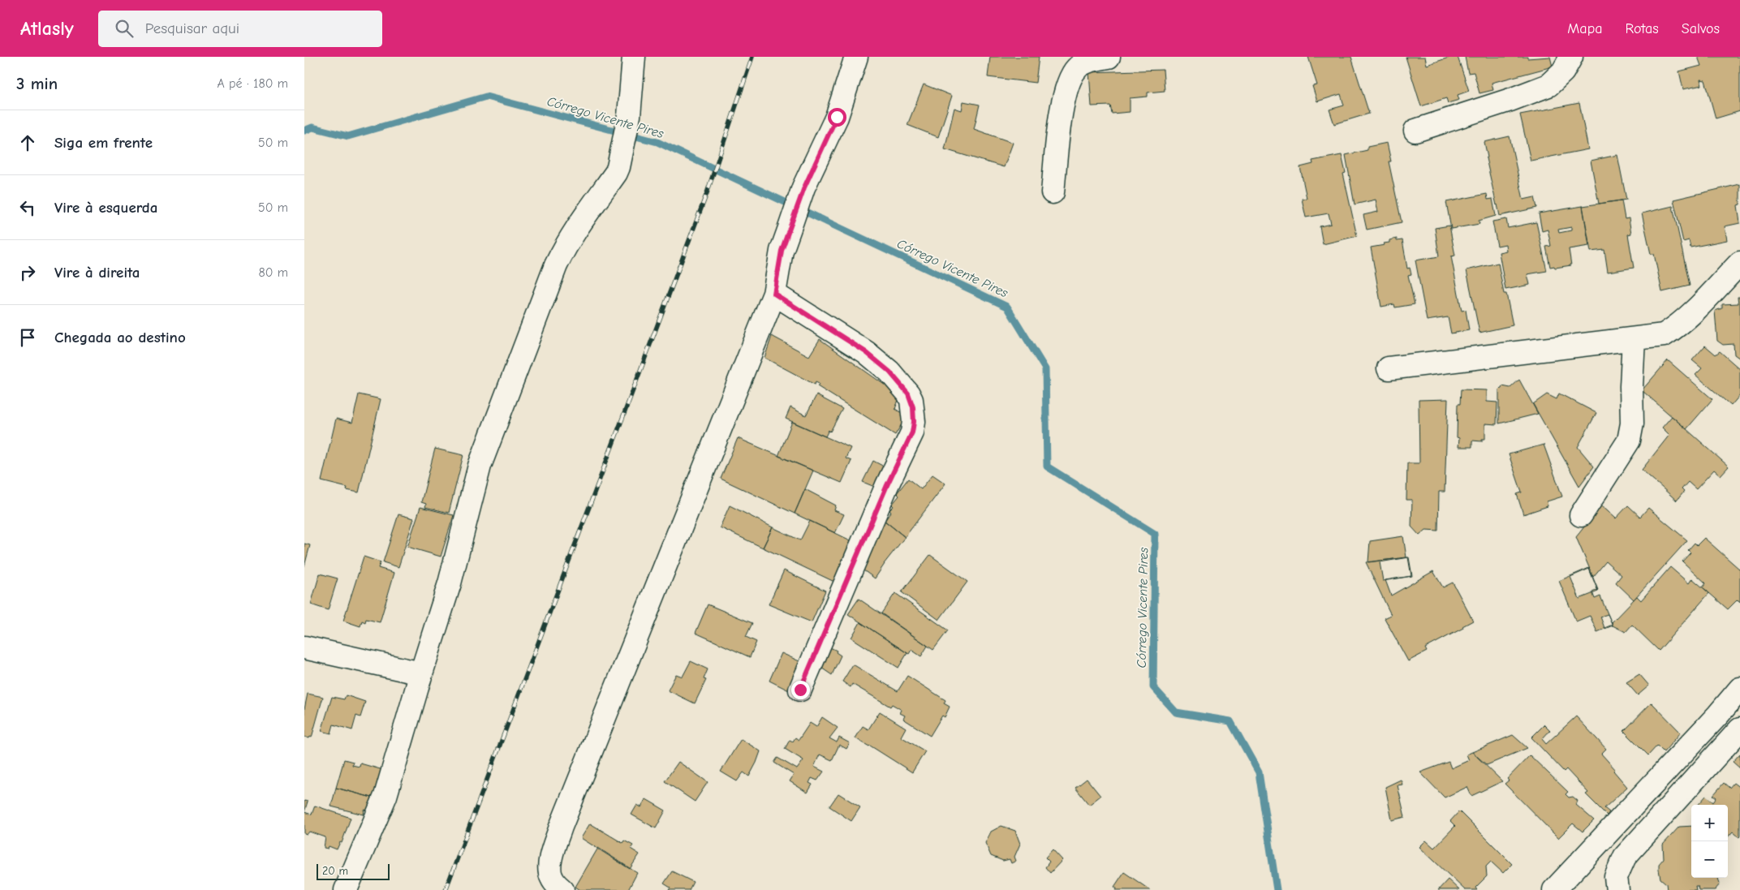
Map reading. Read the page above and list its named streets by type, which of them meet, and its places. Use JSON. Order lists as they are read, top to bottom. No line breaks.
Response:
{"water":["Córrego Vicente Pires"],"scale_bar":"20 m","page":{"header":"Atlasly","search":"Pesquisar aqui","nav":["Mapa","Rotas","Salvos"],"heading":["3 min","A pé · 180 m"],"list":[["Siga em frente","50 m"],["Vire à esquerda","50 m"],["Vire à direita","80 m"],"Chegada ao destino"],"map_buttons":["+","−"],"scale":"20 m"}}
